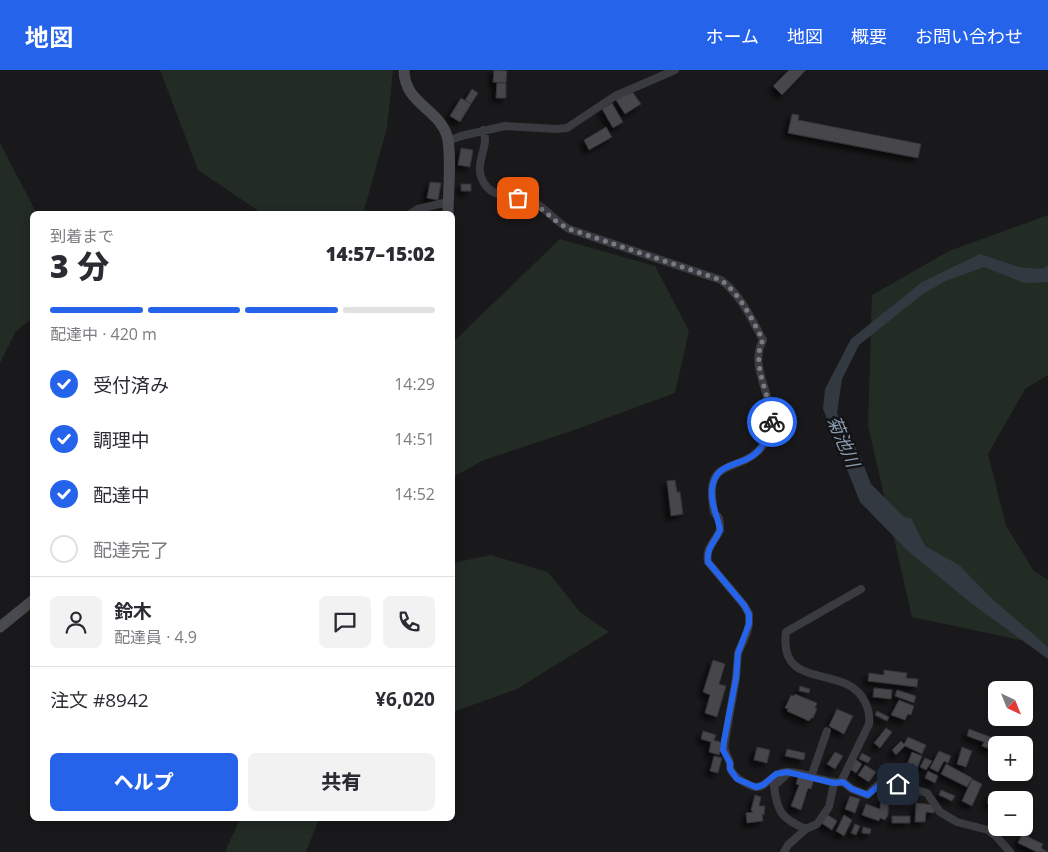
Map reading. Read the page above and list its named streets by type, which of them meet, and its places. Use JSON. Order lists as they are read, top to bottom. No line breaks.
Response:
{"water":["菊池川"],"north":"bottom right","page":{"header":"地図","nav":["ホーム","地図","概要","お問い合わせ"],"heading":["3 分","到着まで","14:57–15:02"],"panel":["鈴木","配達員 · 4.9","注文 #8942","¥6,020"],"bar":"配達中 · 420 m","list":[["受付済み","14:29"],["調理中","14:51"],["配達中","14:52"],"配達完了"],"map_buttons":["+","−"],"buttons":["ヘルプ","共有"]}}
